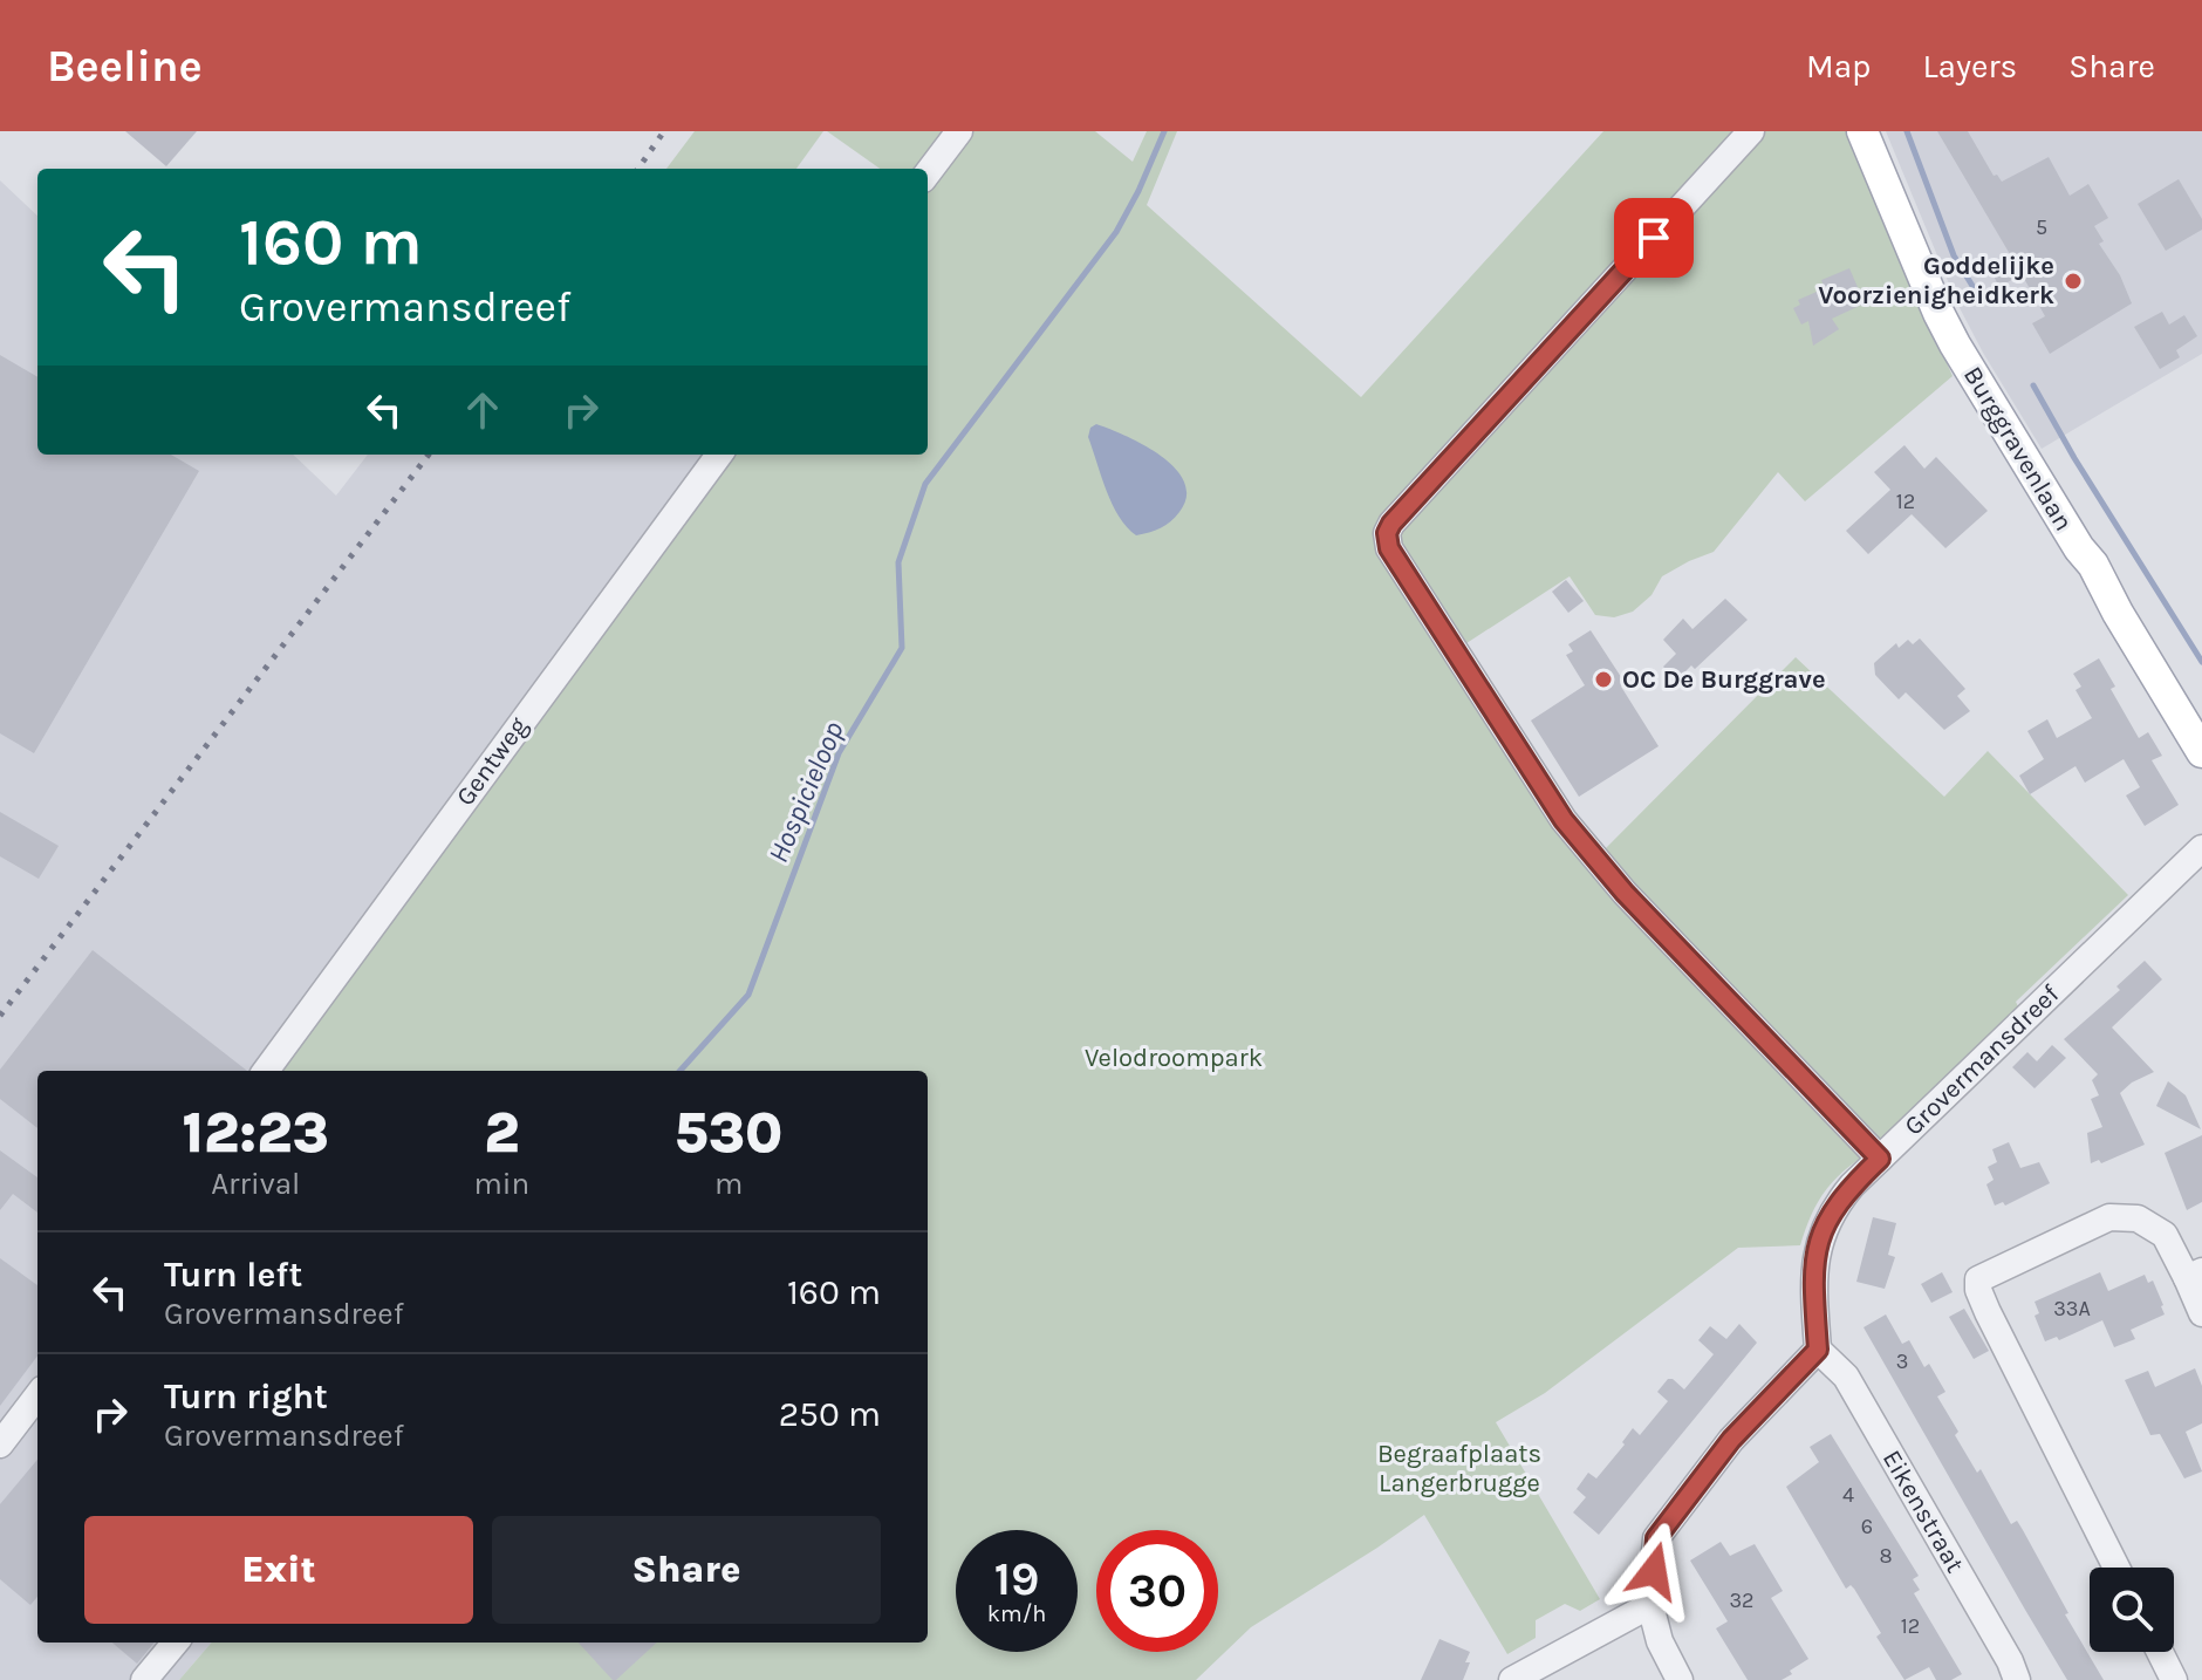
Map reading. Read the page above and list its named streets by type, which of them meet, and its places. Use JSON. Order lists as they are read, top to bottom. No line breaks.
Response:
{"streets":{"main road":["Burggravenlaan"],"street":["Gentweg","Grovermansdreef","Eikenstraat"]},"crossings":[["Grovermansdreef","Eikenstraat"]],"water":["Hospicieloop"],"parks":["Velodroompark","Begraafplaats Langerbrugge"],"places":["Goddelijke Voorzienigheidkerk","OC De Burggrave"],"house_numbers":["5","12","33A","3","4","6","8","32","12"],"page":{"header":"Beeline","nav":["Map","Layers","Share"],"turn":["160 m","Grovermansdreef"],"eta":["12:23","Arrival","2","min","530","m"],"list":[{"name":"Turn left","note":"Grovermansdreef","value":"160 m"},{"name":"Turn right","note":"Grovermansdreef","value":"250 m"}],"buttons":["Exit","Share"],"speed":"19 km/h","limit":"30"}}
